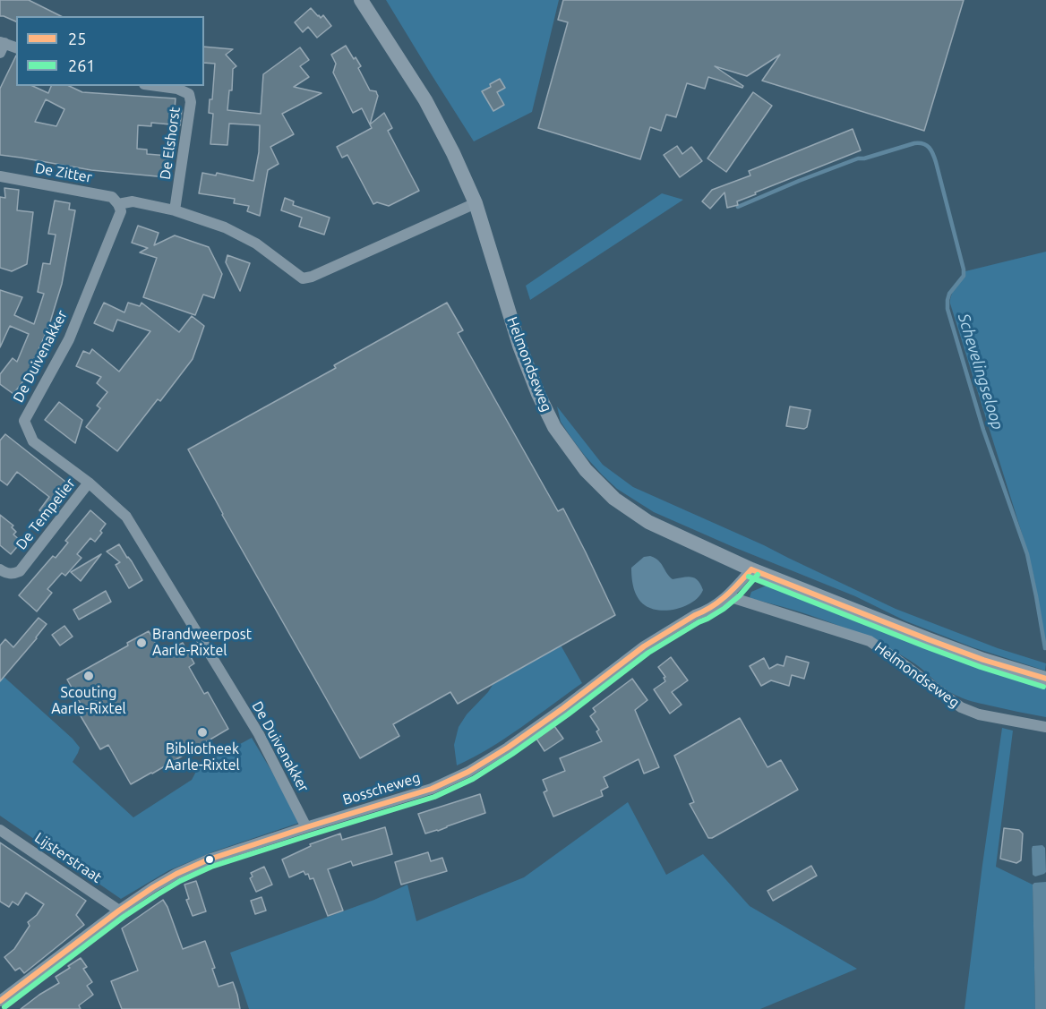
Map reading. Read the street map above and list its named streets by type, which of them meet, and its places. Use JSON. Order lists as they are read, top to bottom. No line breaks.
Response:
{"streets":{"street":["De Elshorst","De Zitter","De Duivenakker","Helmondseweg","De Tempelier","Bosscheweg","Lijsterstraat"]},"crossings":[["De Zitter","De Duivenakker"],["De Duivenakker","De Tempelier"],["De Duivenakker","Bosscheweg"],["Helmondseweg","Bosscheweg"],["Bosscheweg","Lijsterstraat"]],"water":["Schevelingseloop"],"places":["Brandweerpost Aarle-Rixtel","Scouting Aarle-Rixtel","Bibliotheek Aarle-Rixtel"],"lines":["transit line 25","transit line 261"],"legend":["25","261"]}
